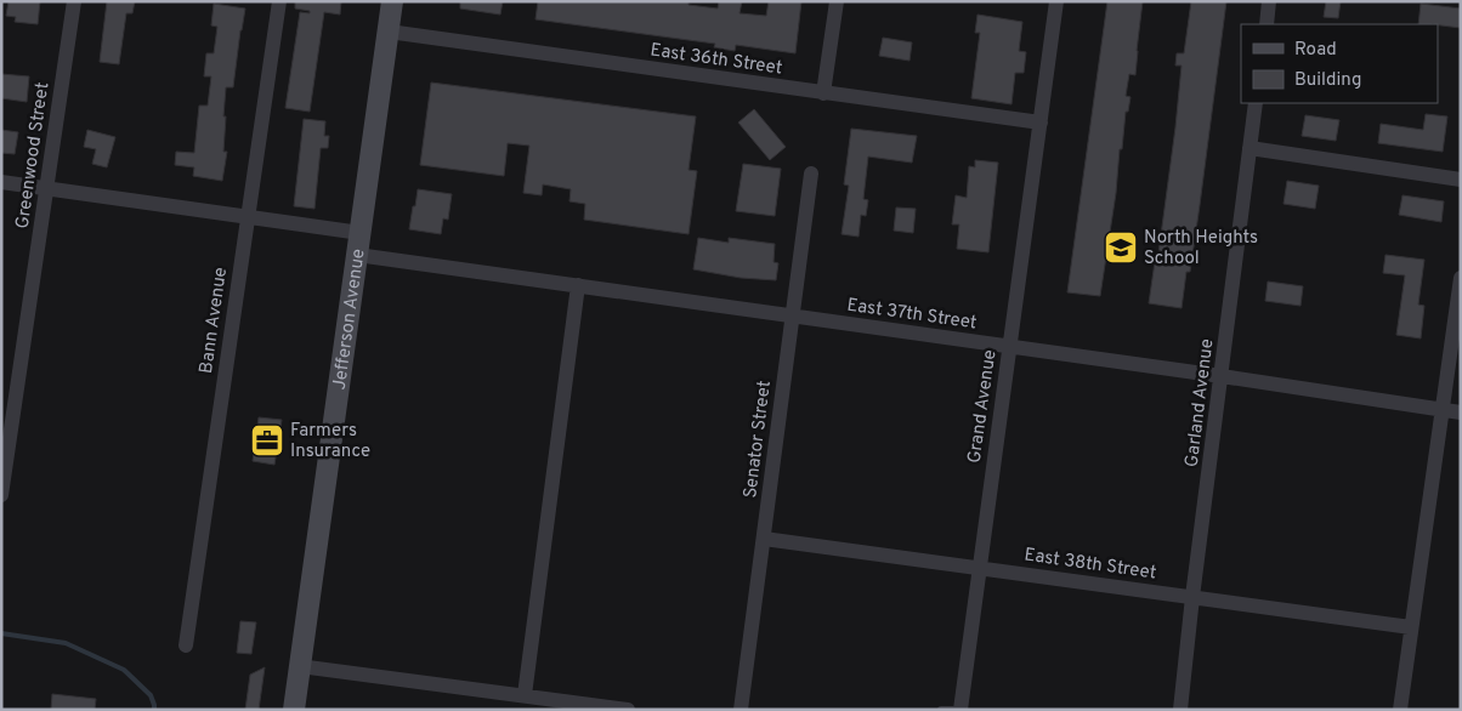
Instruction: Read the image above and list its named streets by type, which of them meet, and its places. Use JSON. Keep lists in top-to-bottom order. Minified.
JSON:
{"streets":{"main road":["Jefferson Avenue"],"street":["East 36th Street","Greenwood Street","East 37th Street","Bann Avenue","Garland Avenue","Grand Avenue","Senator Street","East 38th Street"]},"crossings":[["East 36th Street","Jefferson Avenue"],["East 36th Street","Grand Avenue"],["East 37th Street","Jefferson Avenue"],["East 37th Street","Garland Avenue"],["East 37th Street","Grand Avenue"],["East 37th Street","Senator Street"],["Garland Avenue","East 38th Street"],["Grand Avenue","East 38th Street"],["Senator Street","East 38th Street"]],"places":{"school or university":["North Heights School"],"office":["Farmers Insurance"]},"legend":["Road","Building"]}
